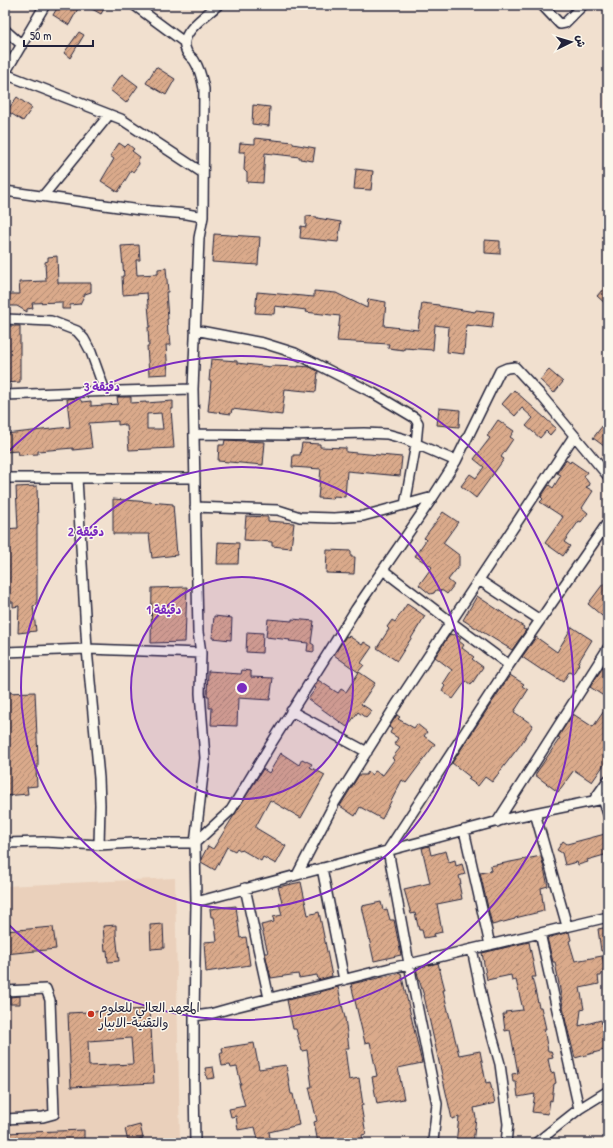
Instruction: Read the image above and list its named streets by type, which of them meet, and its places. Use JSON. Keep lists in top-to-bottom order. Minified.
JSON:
{"places":["المعهد العالي للعلوم والتقنية-الابيار"],"scale_bar":"50 m","north":"right","rings":["3 دقيقة","2 دقيقة","1 دقيقة"]}
